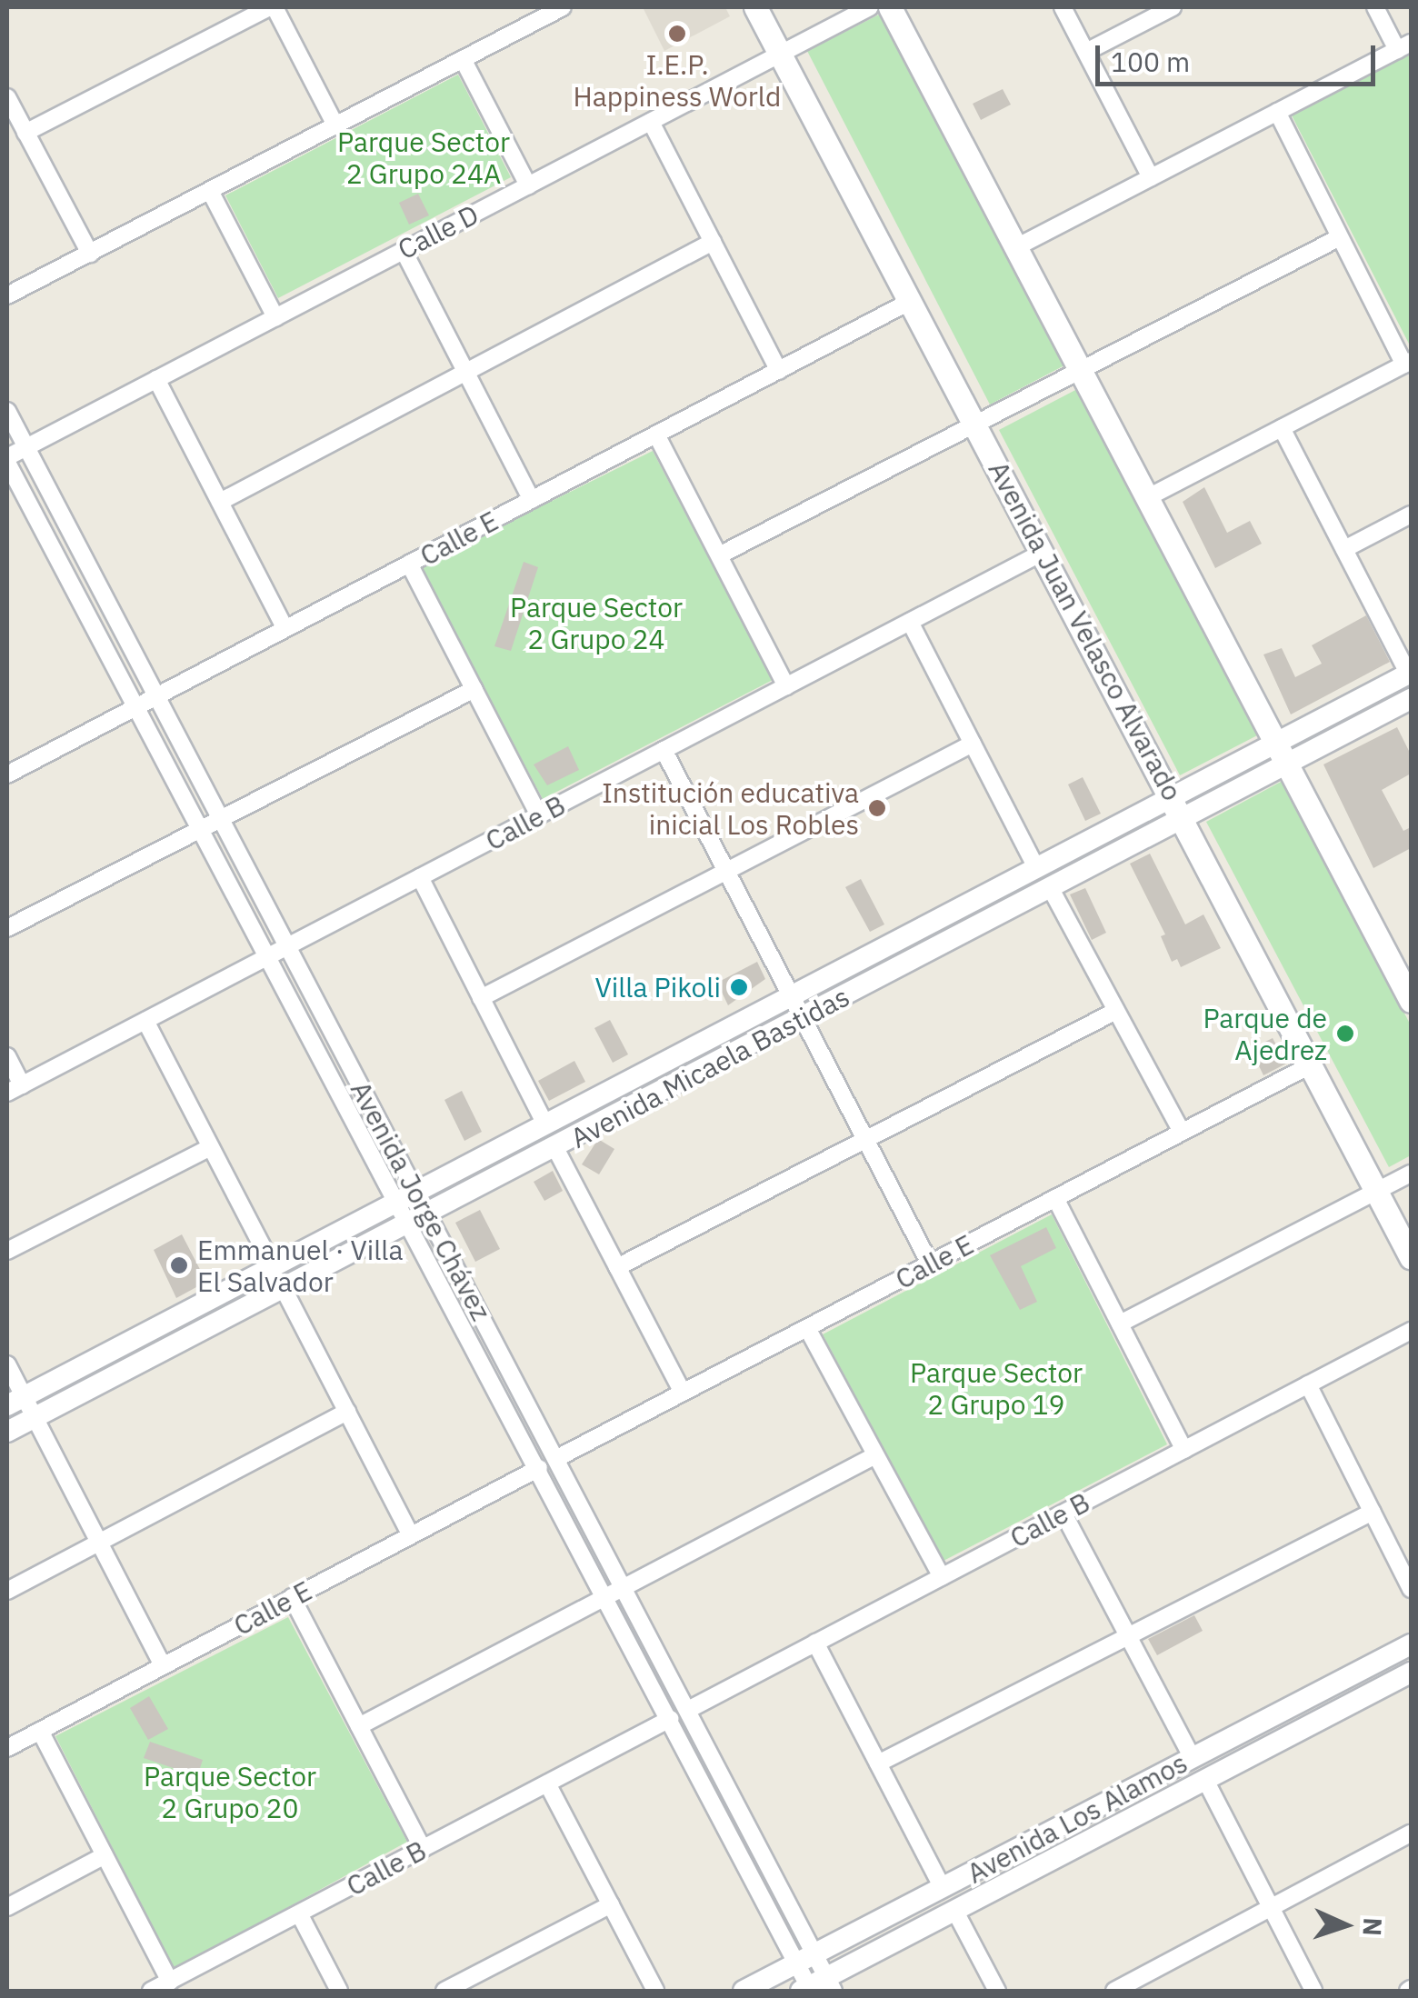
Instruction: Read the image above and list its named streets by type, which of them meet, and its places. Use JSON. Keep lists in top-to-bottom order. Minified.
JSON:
{"streets":{"main road":["Avenida Juan Velasco Alvarado"],"street":["Calle D","Calle E","Calle B","Avenida Micaela Bastidas","Avenida Jorge Chávez","Avenida Los Alamos"]},"crossings":[["Calle D","Avenida Juan Velasco Alvarado"],["Calle D","Avenida Jorge Chávez"],["Calle E","Avenida Juan Velasco Alvarado"],["Calle E","Avenida Jorge Chávez"],["Avenida Juan Velasco Alvarado","Calle B"],["Avenida Juan Velasco Alvarado","Avenida Micaela Bastidas"],["Calle B","Avenida Jorge Chávez"],["Avenida Micaela Bastidas","Avenida Jorge Chávez"],["Avenida Jorge Chávez","Avenida Los Alamos"]],"parks":["Parque Sector 2 Grupo 24A","Parque Sector 2 Grupo 24","Parque Sector 2 Grupo 19","Parque Sector 2 Grupo 20"],"places":["I.E.P. Happiness World","Institución educativa inicial Los Robles","Villa Pikoli","Parque de Ajedrez","Emmanuel · Villa El Salvador"],"scale_bar":"100 m","north":"right"}
